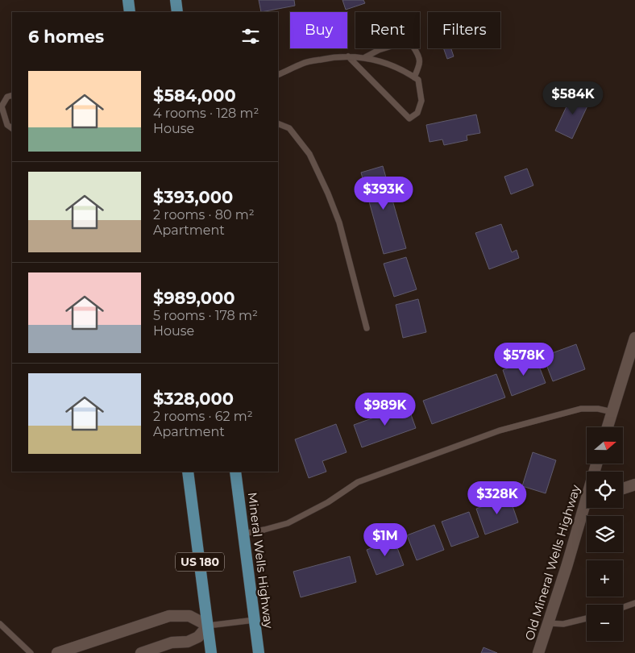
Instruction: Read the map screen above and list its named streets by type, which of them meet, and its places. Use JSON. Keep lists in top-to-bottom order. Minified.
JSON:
{"streets":{"main road":["Mineral Wells Highway","US 180"],"street":["Old Mineral Wells Highway"]},"north":"right","page":{"chip":["Buy","Rent","Filters"],"heading":"6 homes","list":[{"name":"$584,000","note":"4 rooms · 128 m² · House"},{"name":"$393,000","note":"2 rooms · 80 m² · Apartment"},{"name":"$989,000","note":"5 rooms · 178 m² · House"},{"name":"$328,000","note":"2 rooms · 62 m² · Apartment"}],"price":["$584K","$393K","$578K","$989K","$328K","$1M"],"map_buttons":["+","−"]}}
